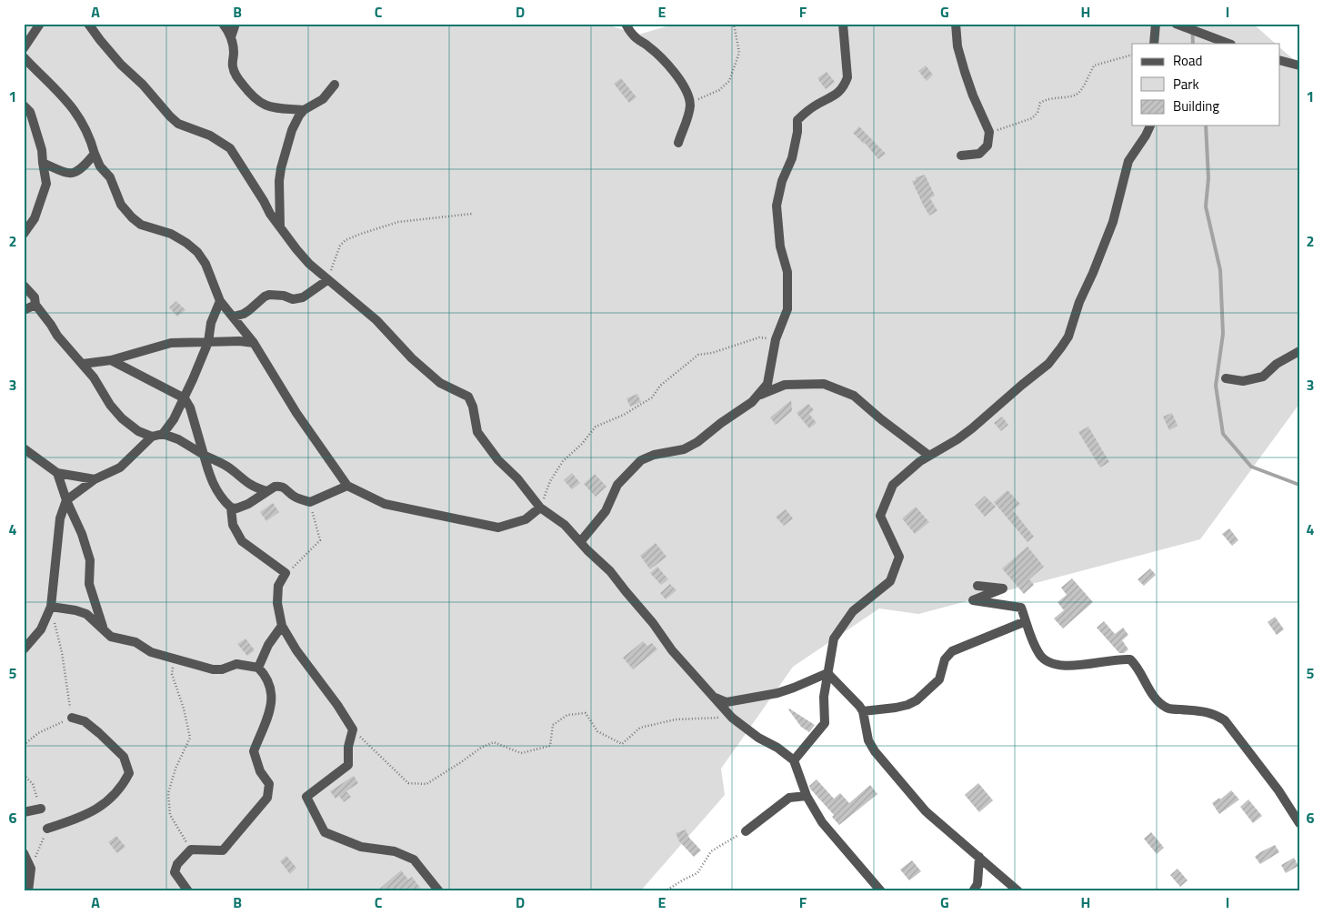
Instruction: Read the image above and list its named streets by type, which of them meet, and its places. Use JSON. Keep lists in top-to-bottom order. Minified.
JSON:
{"legend":["Road","Park","Building"],"grid":{"columns":["A","B","C","D","E","F","G","H","I"],"rows":["1","2","3","4","5","6"]}}
